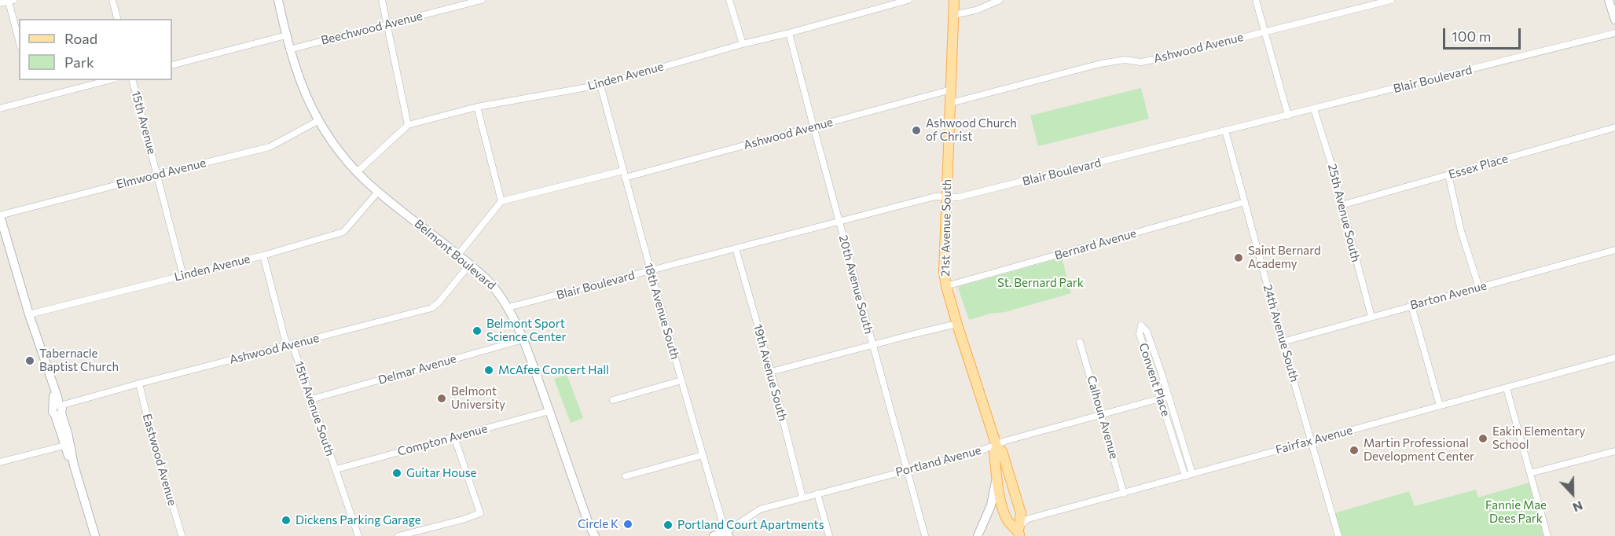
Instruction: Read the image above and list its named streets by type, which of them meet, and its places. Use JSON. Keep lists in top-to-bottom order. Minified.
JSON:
{"streets":{"main road":["21st Avenue South"],"street":["Beechwood Avenue","Ashwood Avenue","Linden Avenue","Blair Boulevard","15th Avenue","Essex Place","Elmwood Avenue","25th Avenue South","Bernard Avenue","Belmont Boulevard","20th Avenue South","Barton Avenue","18th Avenue South","24th Avenue South","Delmar Avenue","19th Avenue South","Convent Place","15th Avenue South","Calhoun Avenue","Compton Avenue","Fairfax Avenue","Eastwood Avenue","Portland Avenue"]},"crossings":[["Beechwood Avenue","Belmont Boulevard"],["Ashwood Avenue","21st Avenue South"],["Ashwood Avenue","Belmont Boulevard"],["Ashwood Avenue","20th Avenue South"],["Ashwood Avenue","18th Avenue South"],["Ashwood Avenue","15th Avenue South"],["Ashwood Avenue","Eastwood Avenue"],["Linden Avenue","15th Avenue"],["Linden Avenue","Belmont Boulevard"],["Linden Avenue","20th Avenue South"],["Linden Avenue","18th Avenue South"],["Linden Avenue","15th Avenue South"],["Blair Boulevard","25th Avenue South"],["Blair Boulevard","21st Avenue South"],["Blair Boulevard","Belmont Boulevard"],["Blair Boulevard","20th Avenue South"],["Blair Boulevard","18th Avenue South"],["Blair Boulevard","24th Avenue South"],["Blair Boulevard","19th Avenue South"],["15th Avenue","Elmwood Avenue"],["Essex Place","25th Avenue South"],["Elmwood Avenue","Belmont Boulevard"],["25th Avenue South","Barton Avenue"],["21st Avenue South","Bernard Avenue"],["21st Avenue South","Fairfax Avenue"],["21st Avenue South","Portland Avenue"],["Bernard Avenue","24th Avenue South"],["Belmont Boulevard","Delmar Avenue"],["Belmont Boulevard","Compton Avenue"],["20th Avenue South","Portland Avenue"],["Barton Avenue","24th Avenue South"],["18th Avenue South","Portland Avenue"],["24th Avenue South","Fairfax Avenue"],["Delmar Avenue","15th Avenue South"],["19th Avenue South","Portland Avenue"],["Convent Place","Fairfax Avenue"],["Convent Place","Portland Avenue"],["15th Avenue South","Compton Avenue"],["Calhoun Avenue","Fairfax Avenue"],["Calhoun Avenue","Portland Avenue"]],"parks":["St. Bernard Park","Fannie Mae Dees Park"],"places":["Ashwood Church of Christ","Saint Bernard Academy","Belmont Sport Science Center","Tabernacle Baptist Church","McAfee Concert Hall","Belmont University","Eakin Elementary School","Martin Professional Development Center","Guitar House","Dickens Parking Garage","Circle K","Portland Court Apartments"],"legend":["Road","Park"],"scale_bar":"100 m","north":"bottom"}
